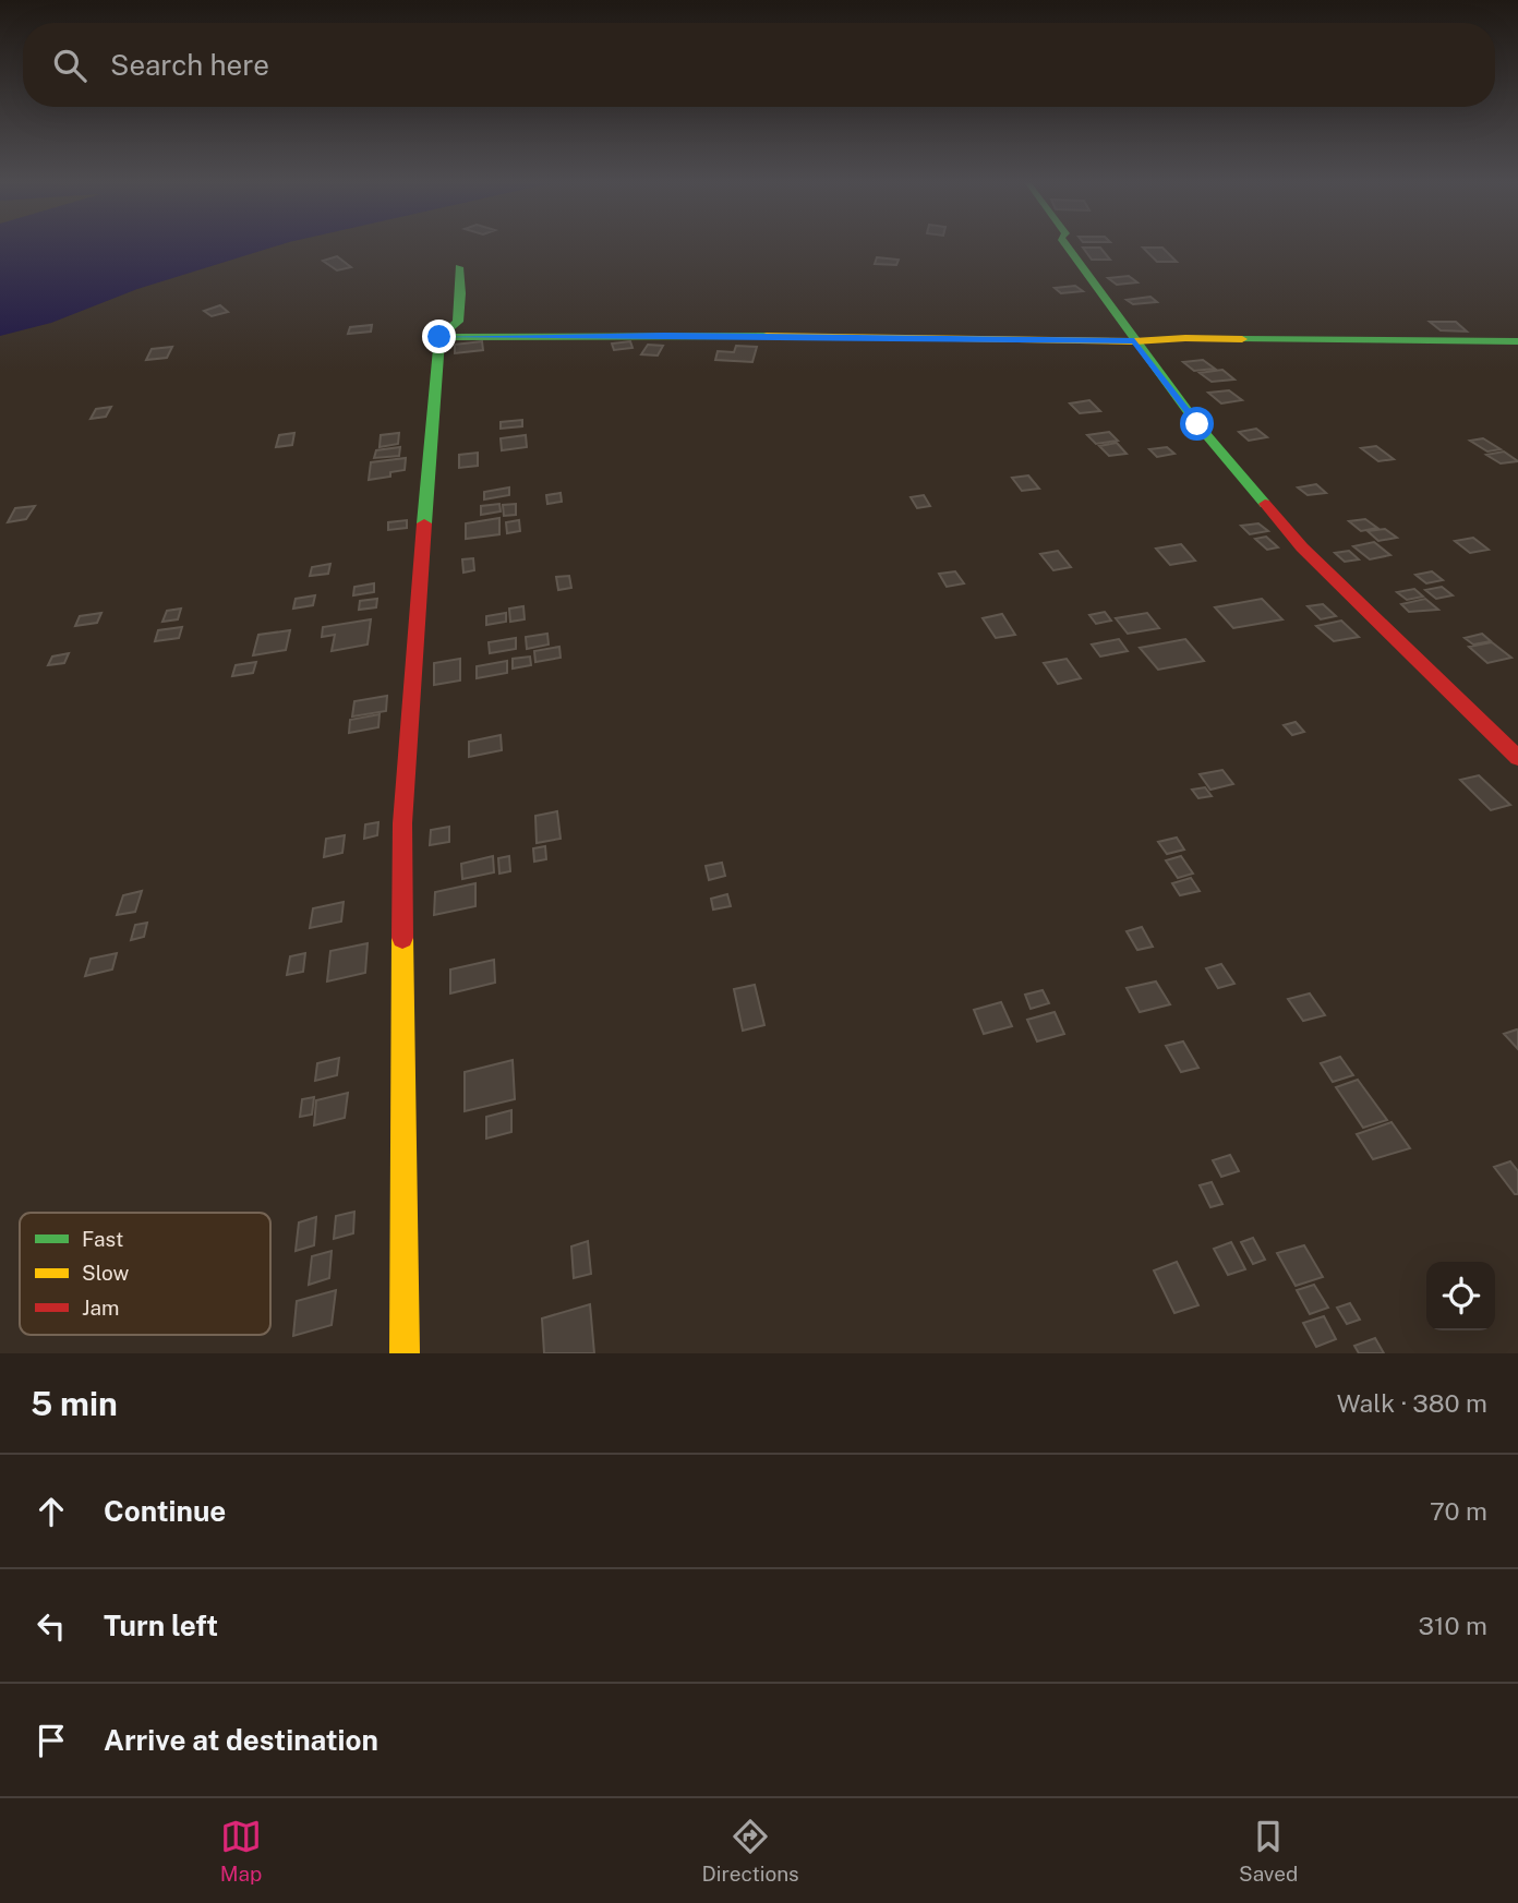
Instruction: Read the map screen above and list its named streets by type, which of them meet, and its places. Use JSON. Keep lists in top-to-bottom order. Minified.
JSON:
{"legend":["Fast","Slow","Jam"],"page":{"search":"Search here","heading":["5 min","Walk · 380 m"],"list":[["Continue","70 m"],["Turn left","310 m"],"Arrive at destination"],"nav":["Map","Directions","Saved"]}}
